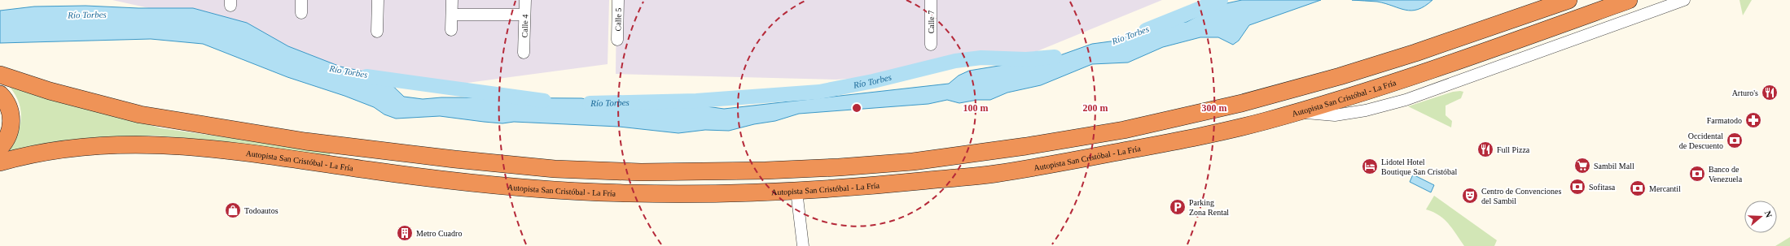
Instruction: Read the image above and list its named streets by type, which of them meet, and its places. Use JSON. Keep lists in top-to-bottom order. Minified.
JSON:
{"streets":{"highway":["Autopista San Cristóbal - La Fría"],"street":["Calle 5","Calle 7","Calle 4"]},"water":["Río Torbes"],"places":{"restaurant":["Arturo's","Full Pizza"],"pharmacy":["Farmatodo"],"bank":["Occidental de Descuento","Banco de Venezuela","Sofitasa","Mercantil"],"supermarket":["Sambil Mall"],"hotel":["Lidotel Hotel Boutique San Cristóbal"],"theatre":["Centro de Convenciones del Sambil"],"parking":["Parking Zona Rental"],"shop":["Todoautos"],"building":["Metro Cuadro"]},"north":"right","rings":["100 m","200 m","300 m"]}
